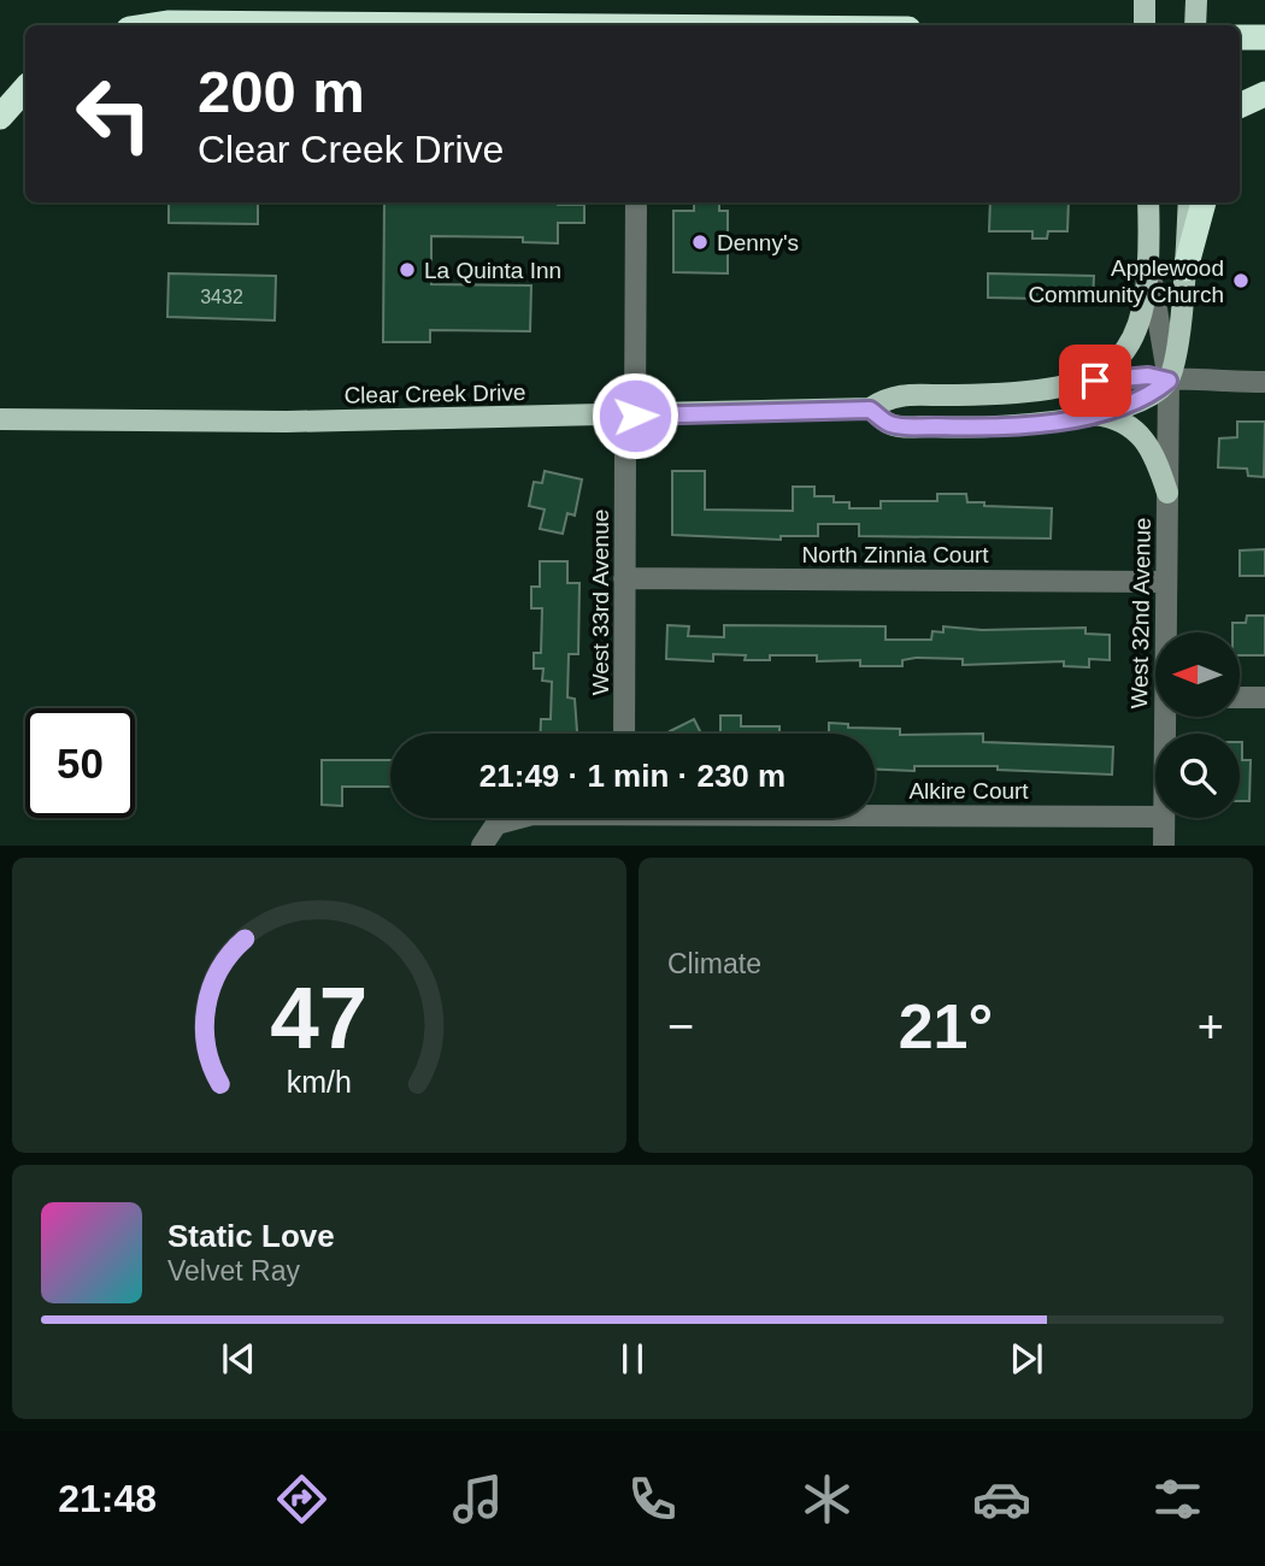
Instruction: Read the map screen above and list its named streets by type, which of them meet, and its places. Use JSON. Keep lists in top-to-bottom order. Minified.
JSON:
{"streets":{"main road":["Clear Creek Drive","West 32nd Avenue"],"street":["North Zinnia Court","West 33rd Avenue","Alkire Court"]},"crossings":[["Clear Creek Drive","West 32nd Avenue"],["North Zinnia Court","West 33rd Avenue"],["North Zinnia Court","West 32nd Avenue"]],"places":["Denny's","La Quinta Inn","Applewood Community Church"],"house_numbers":["3432"],"north":"left","page":{"turn":["200 m","Clear Creek Drive"],"limit":"50","trip":"21:49 · 1 min · 230 m","tile":"Climate","heat":["−","21°","+"],"song":["Static Love","Velvet Ray"],"tabs":"21:48","gauge":["47","km/h"]}}
